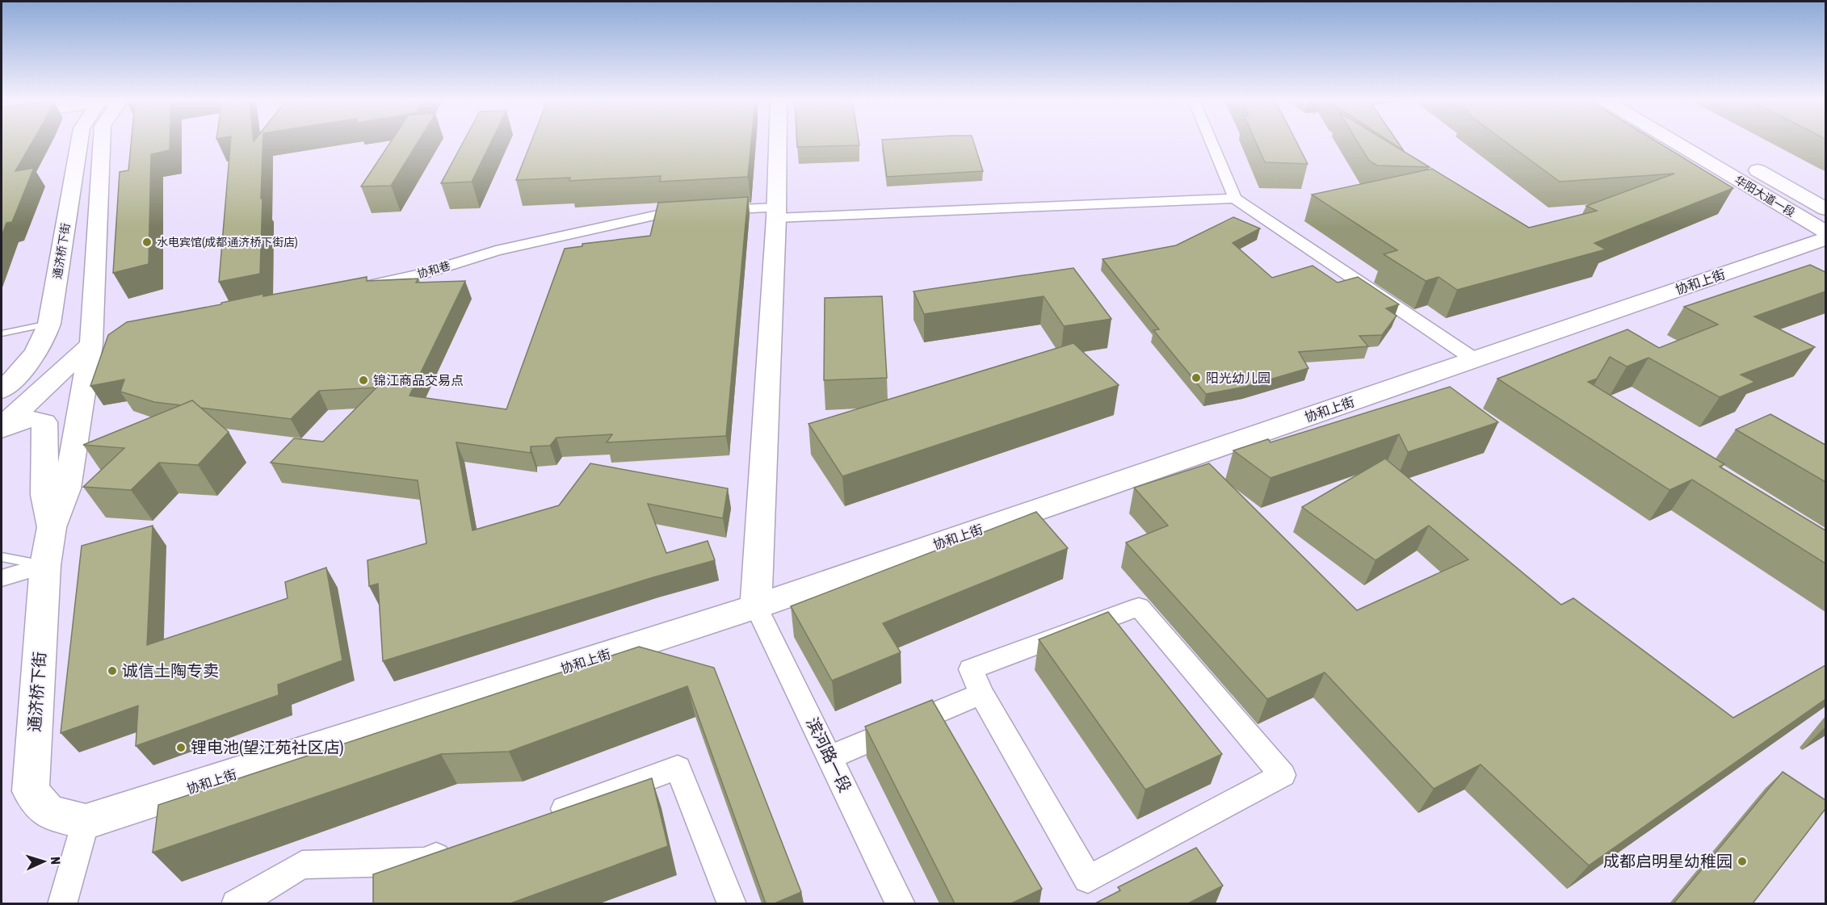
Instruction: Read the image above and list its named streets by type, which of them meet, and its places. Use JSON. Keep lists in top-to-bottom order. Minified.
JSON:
{"streets":{"street":["华阳大道一段","通济桥下街","协和巷","协和上街","滨河路一段"]},"crossings":[["通济桥下街","协和上街"],["协和上街","滨河路一段"]],"places":["水电宾馆(成都通济桥下街店)","阳光幼儿园","锦江商品交易点","诚信土陶专卖","锂电池(望江苑社区店)","成都启明星幼稚园"],"north":"right"}
